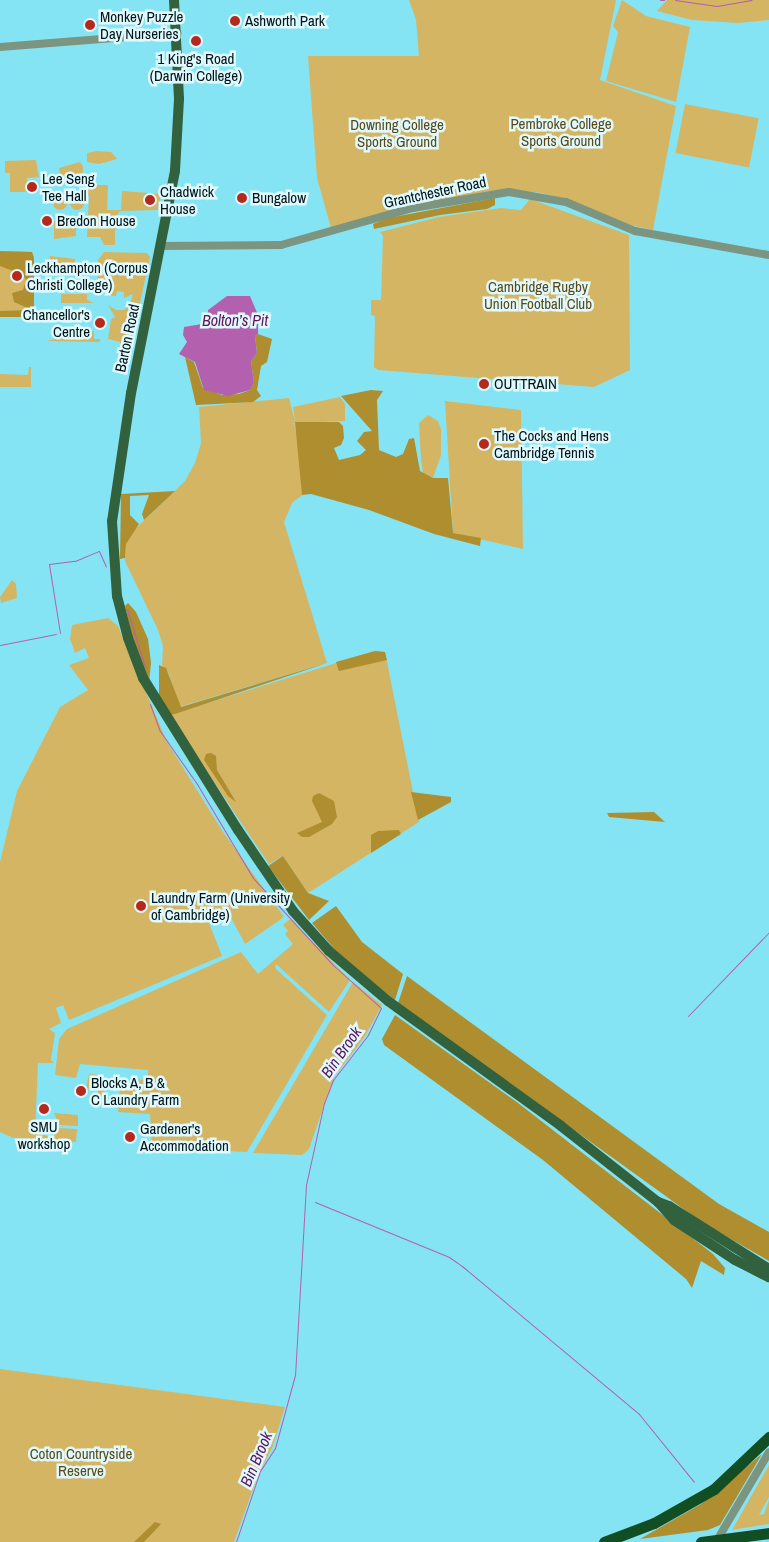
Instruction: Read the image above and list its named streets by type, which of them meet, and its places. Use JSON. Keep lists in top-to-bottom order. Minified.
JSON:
{"streets":{"main road":["Barton Road"],"street":["Grantchester Road"]},"crossings":[["Grantchester Road","Barton Road"]],"water":["Bolton’s Pit","Bin Brook"],"parks":["Pembroke College Sports Ground","Downing College Sports Ground","Cambridge Rugby Union Football Club","Coton Countryside Reserve"],"places":["Ashworth Park","Monkey Puzzle Day Nurseries","1 King's Road (Darwin College)","Lee Seng Tee Hall","Bungalow","Chadwick House","Bredon House","Leckhampton (Corpus Christi College)","Chancellor's Centre","OUTTRAIN","The Cocks and Hens Cambridge Tennis","Laundry Farm (University of Cambridge)","Blocks A, B & C Laundry Farm","SMU workshop","Gardener's Accommodation"]}
